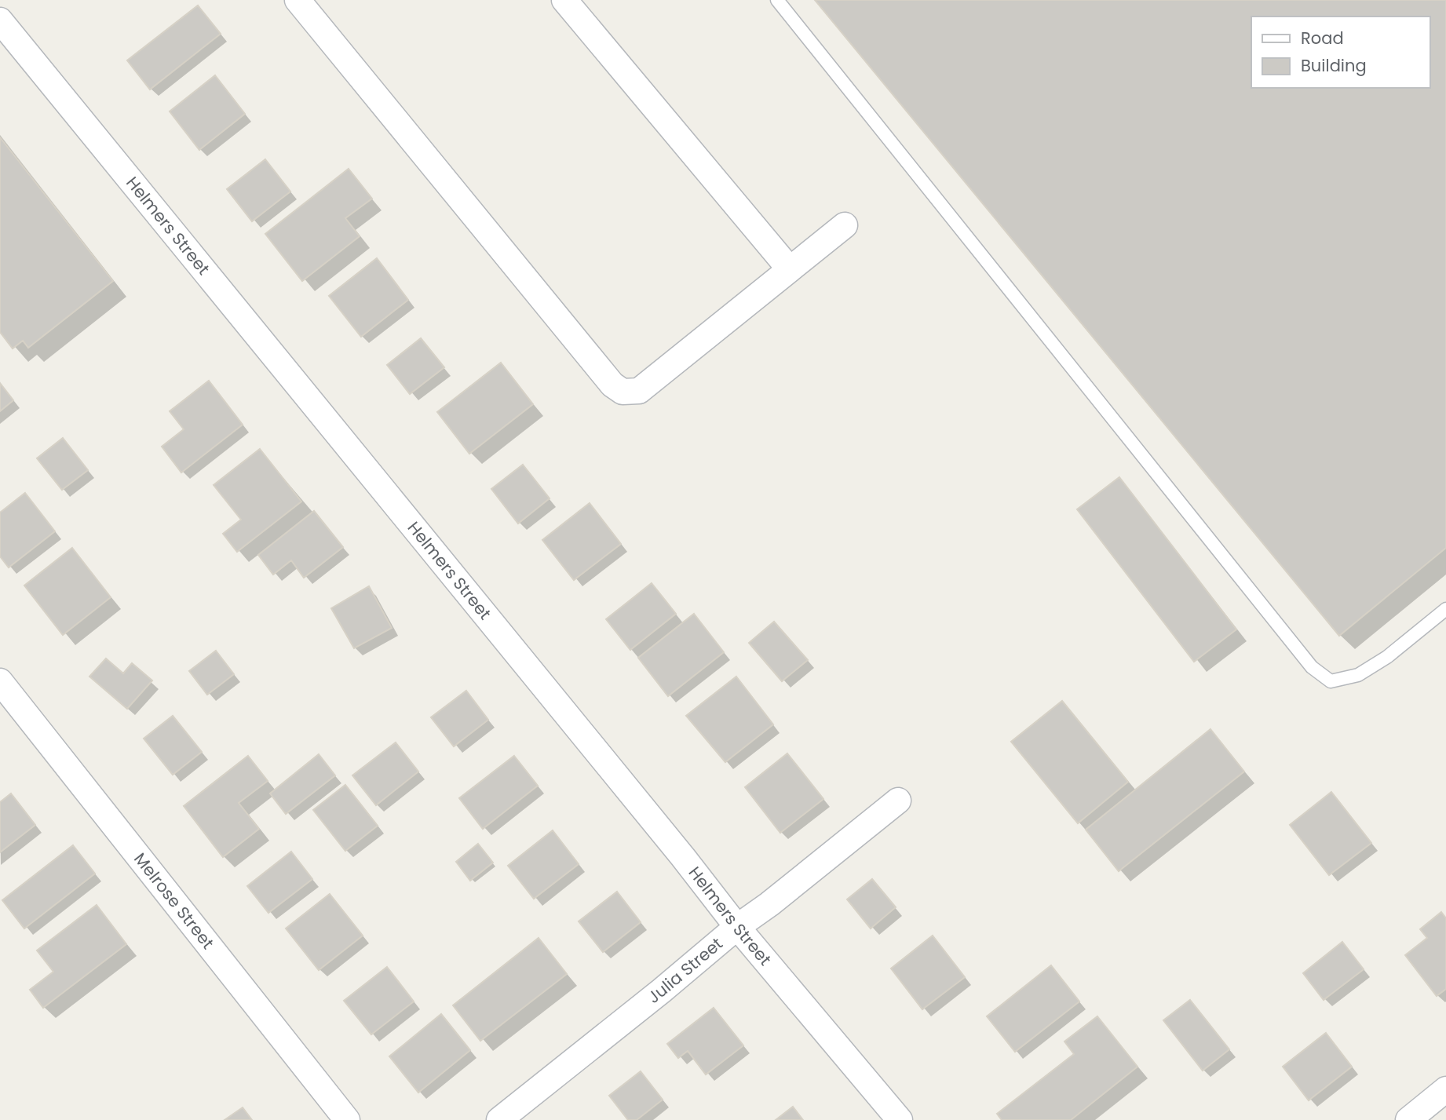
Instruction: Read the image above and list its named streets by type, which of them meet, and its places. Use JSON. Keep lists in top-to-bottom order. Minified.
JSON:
{"streets":{"street":["Helmers Street","Melrose Street","Julia Street"]},"crossings":[["Helmers Street","Julia Street"]],"legend":["Road","Building"]}
